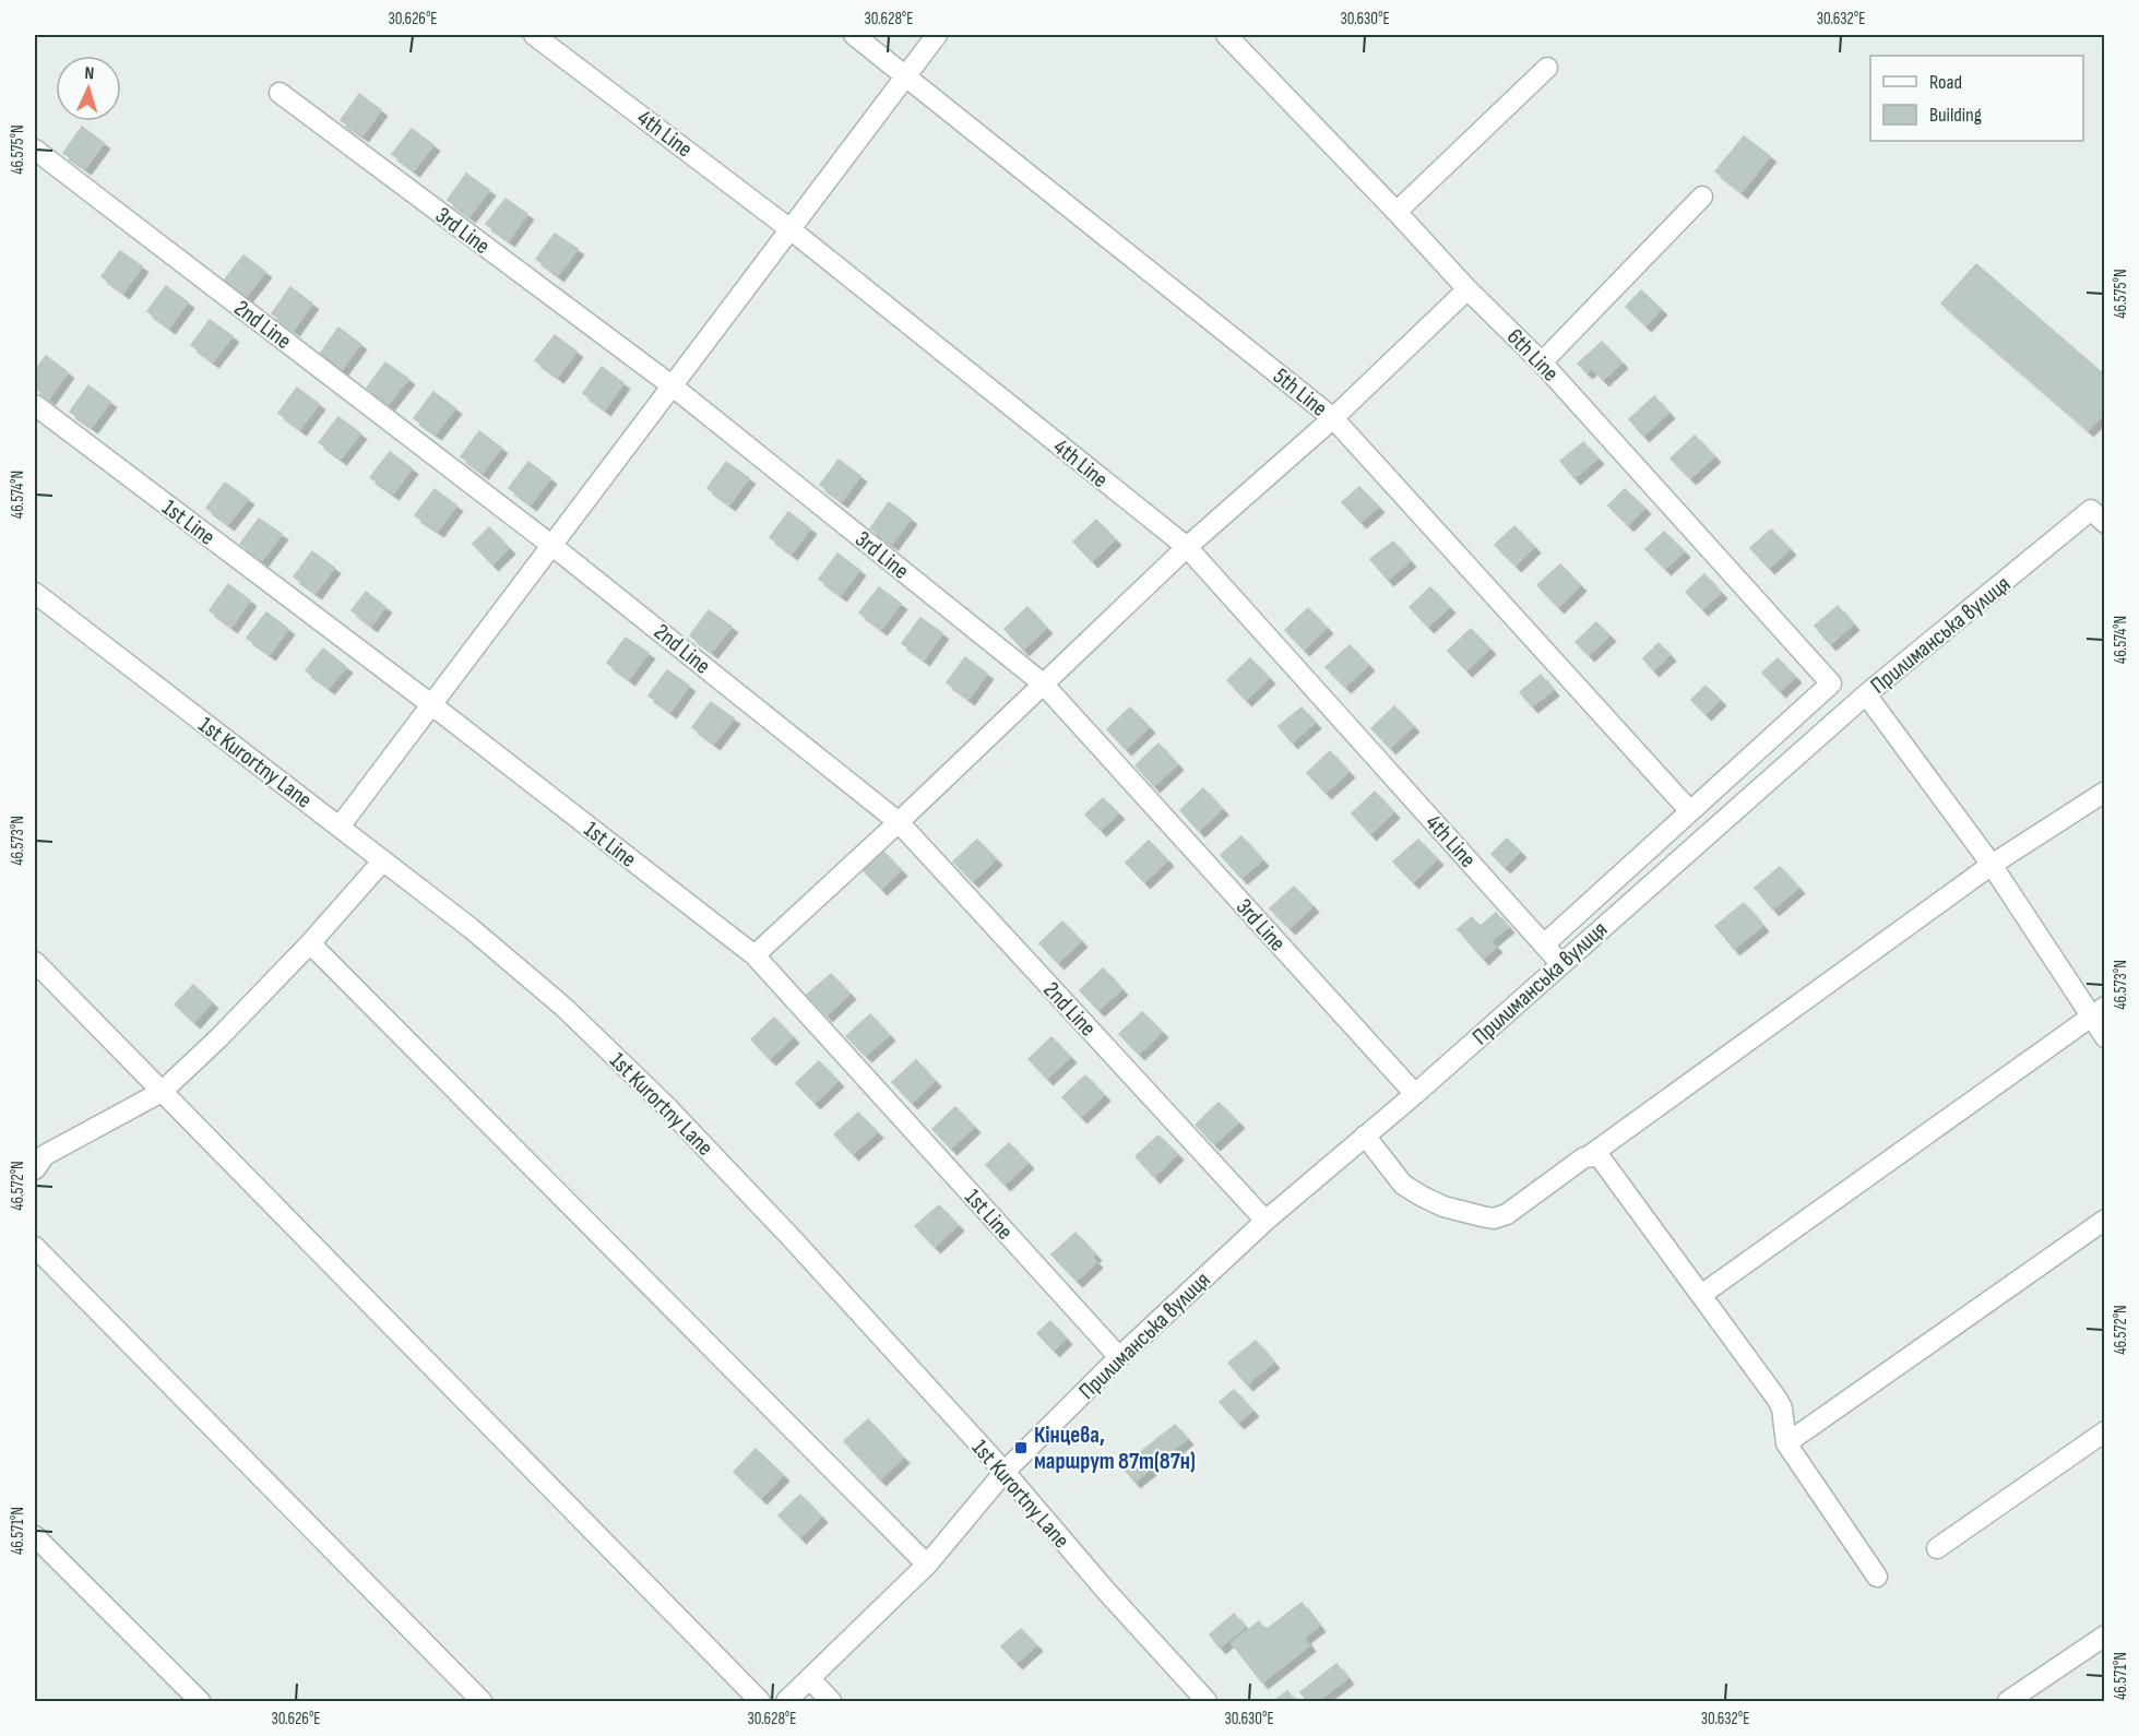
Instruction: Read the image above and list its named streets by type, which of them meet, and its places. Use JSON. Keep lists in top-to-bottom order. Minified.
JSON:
{"streets":{"street":["4th Line","3rd Line","2nd Line","6th Line","5th Line","1st Line","Прилиманська вулиця","1st Kurortny Lane"]},"crossings":[["4th Line","Прилиманська вулиця"],["3rd Line","Прилиманська вулиця"],["2nd Line","Прилиманська вулиця"],["6th Line","5th Line"],["1st Line","Прилиманська вулиця"],["Прилиманська вулиця","1st Kurortny Lane"]],"places":{"transit":["Кінцева, маршрут 87т(87н)"]},"legend":["Road","Building"],"north":"top","coordinates":["30.626°E","30.628°E","30.630°E","30.632°E","46.575°N","46.574°N","46.573°N","46.572°N","46.571°N"]}
